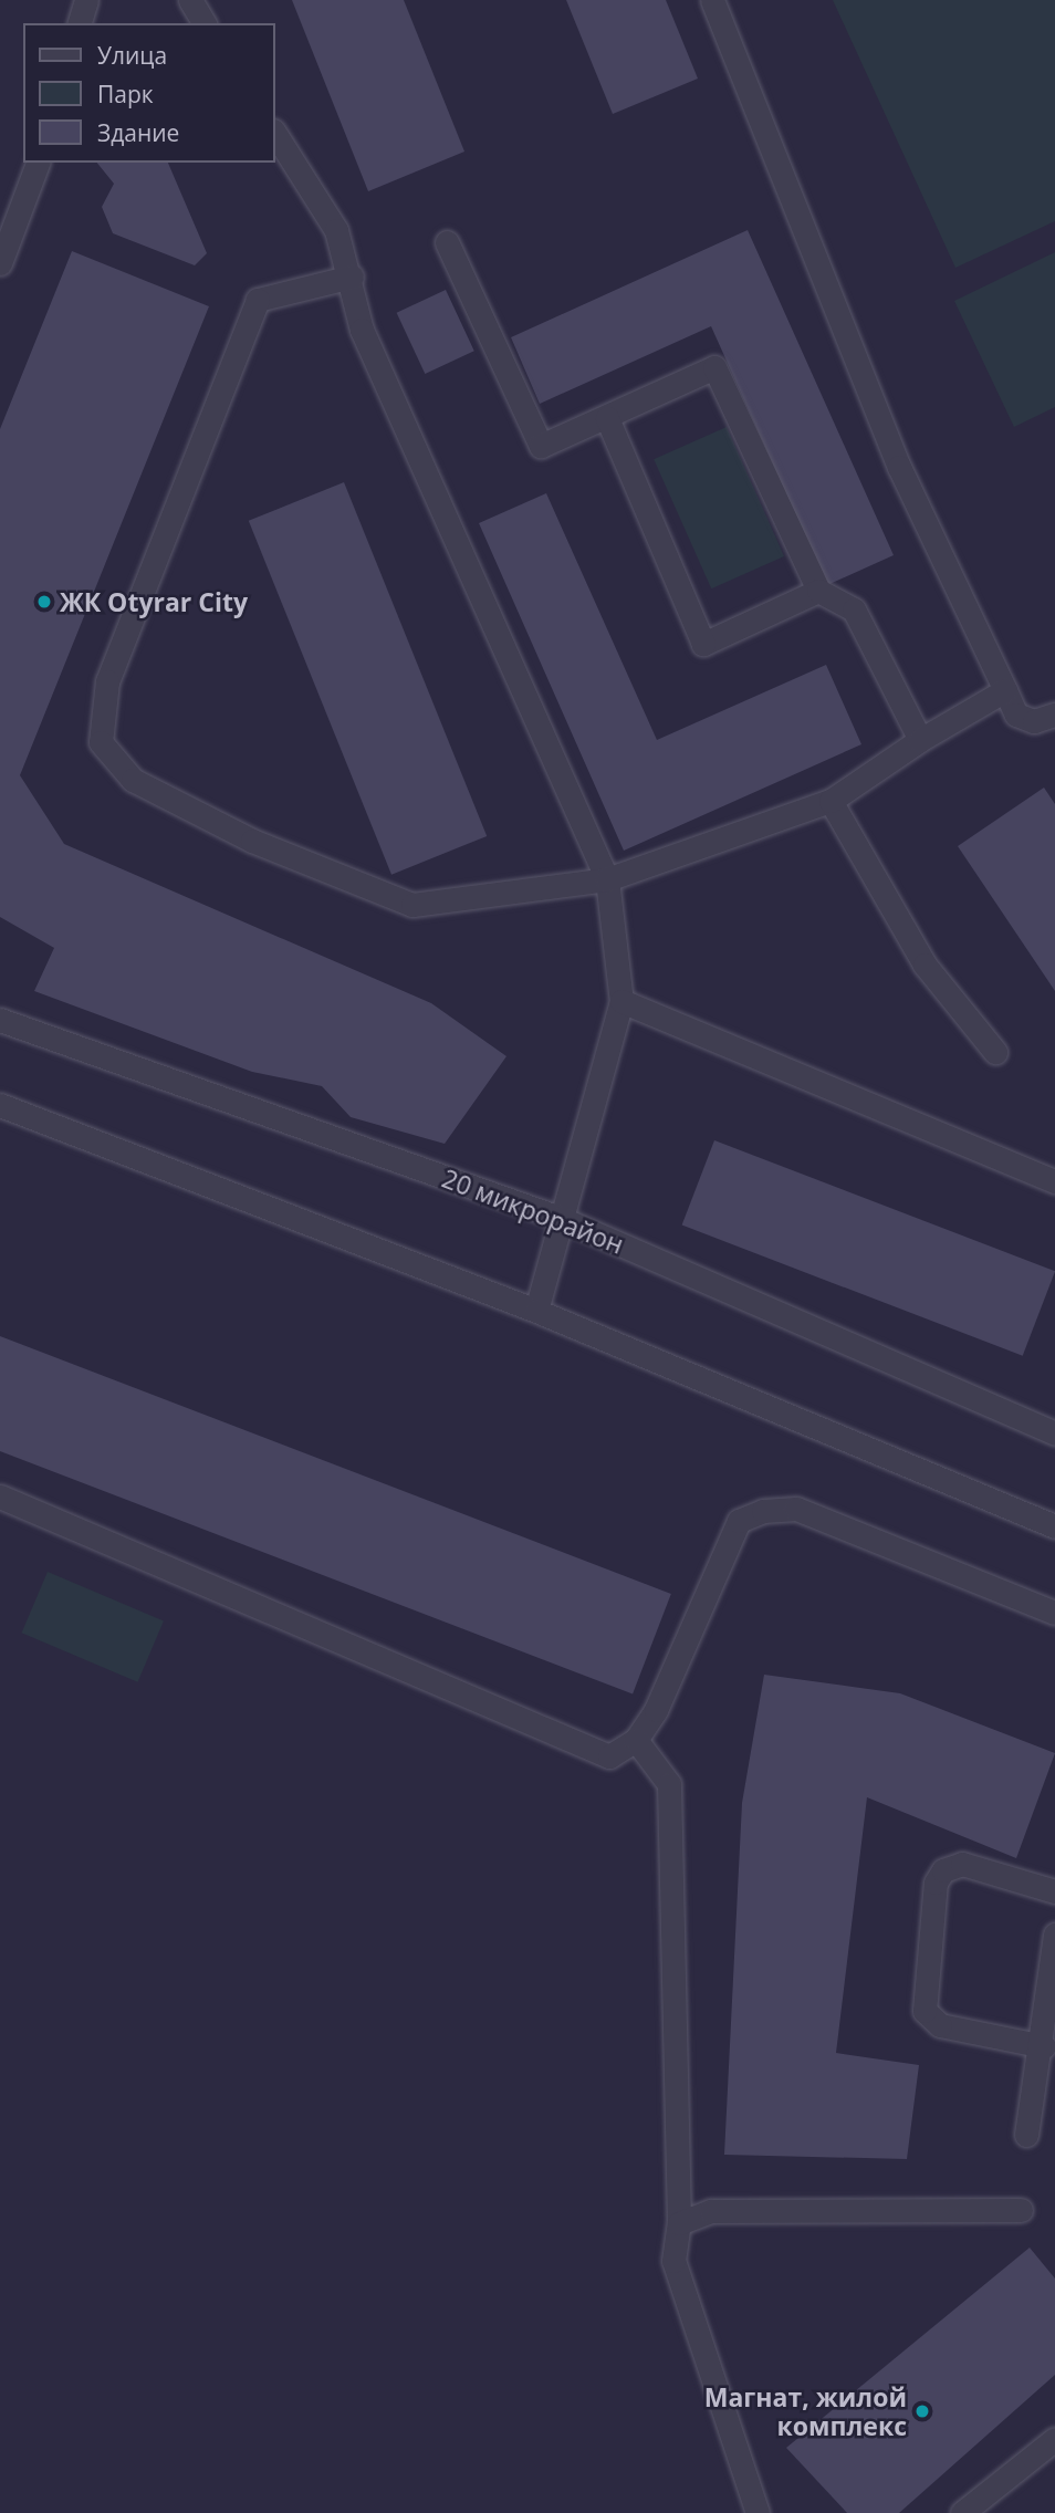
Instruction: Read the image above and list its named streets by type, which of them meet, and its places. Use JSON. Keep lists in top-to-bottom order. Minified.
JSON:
{"streets":{"street":["20 микрорайон"]},"places":["ЖК Otyrar City","Магнат, жилой комплекс"],"legend":["Улица","Парк","Здание"]}
